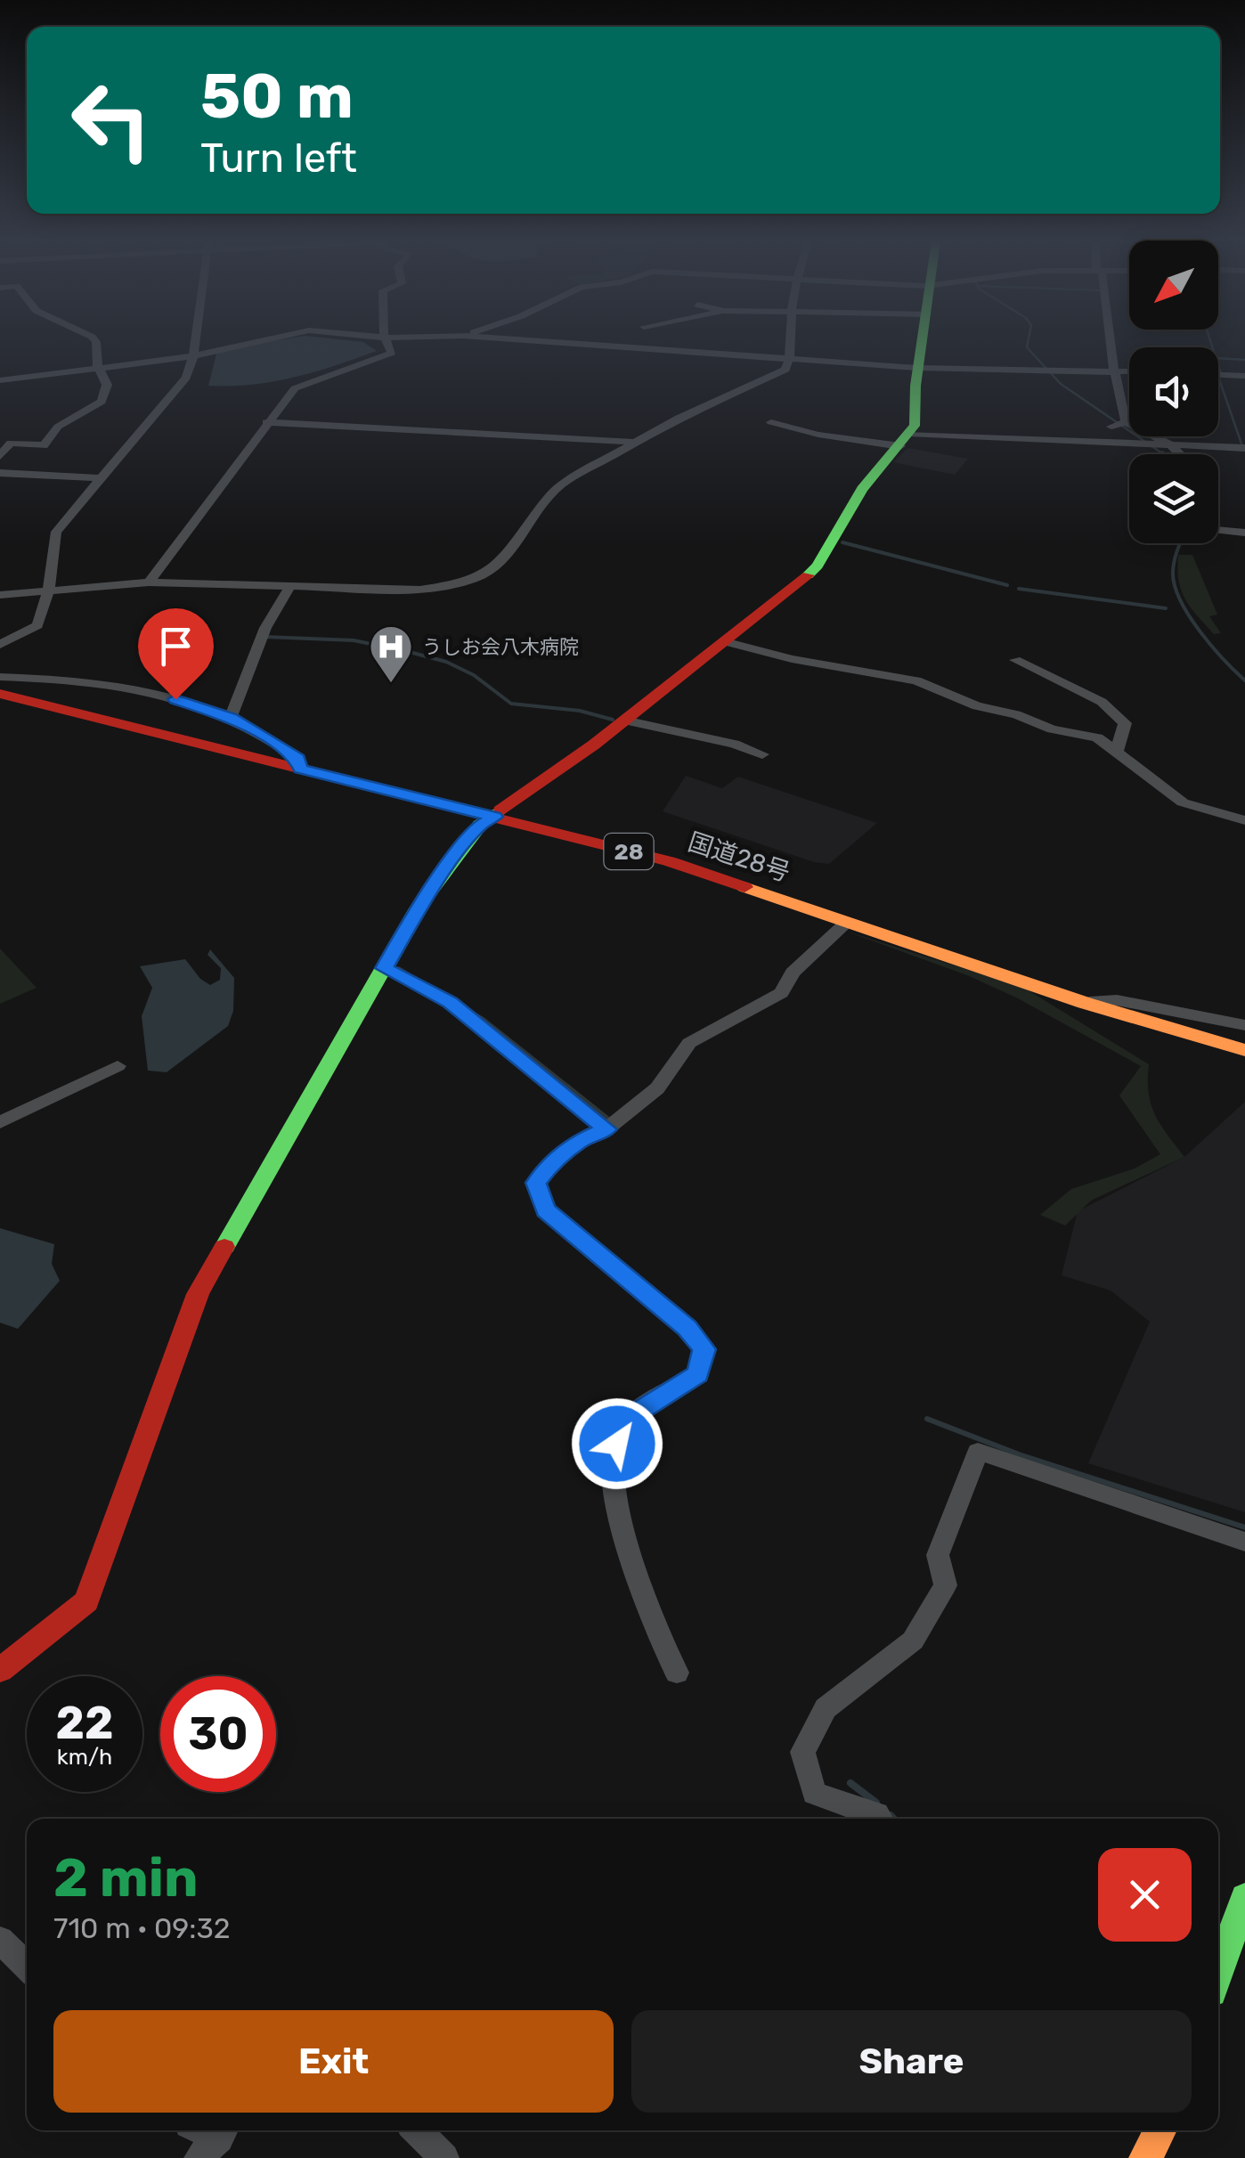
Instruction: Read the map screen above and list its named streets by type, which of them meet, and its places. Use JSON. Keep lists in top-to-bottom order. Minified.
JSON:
{"streets":{"main road":["28","国道28号"]},"places":{"hospital":["うしお会八木病院"]},"north":"bottom left","page":{"turn":["50 m","Turn left"],"speed":"22 km/h","limit":"30","heading":["2 min","710 m · 09:32"],"buttons":["Exit","Share"]}}
